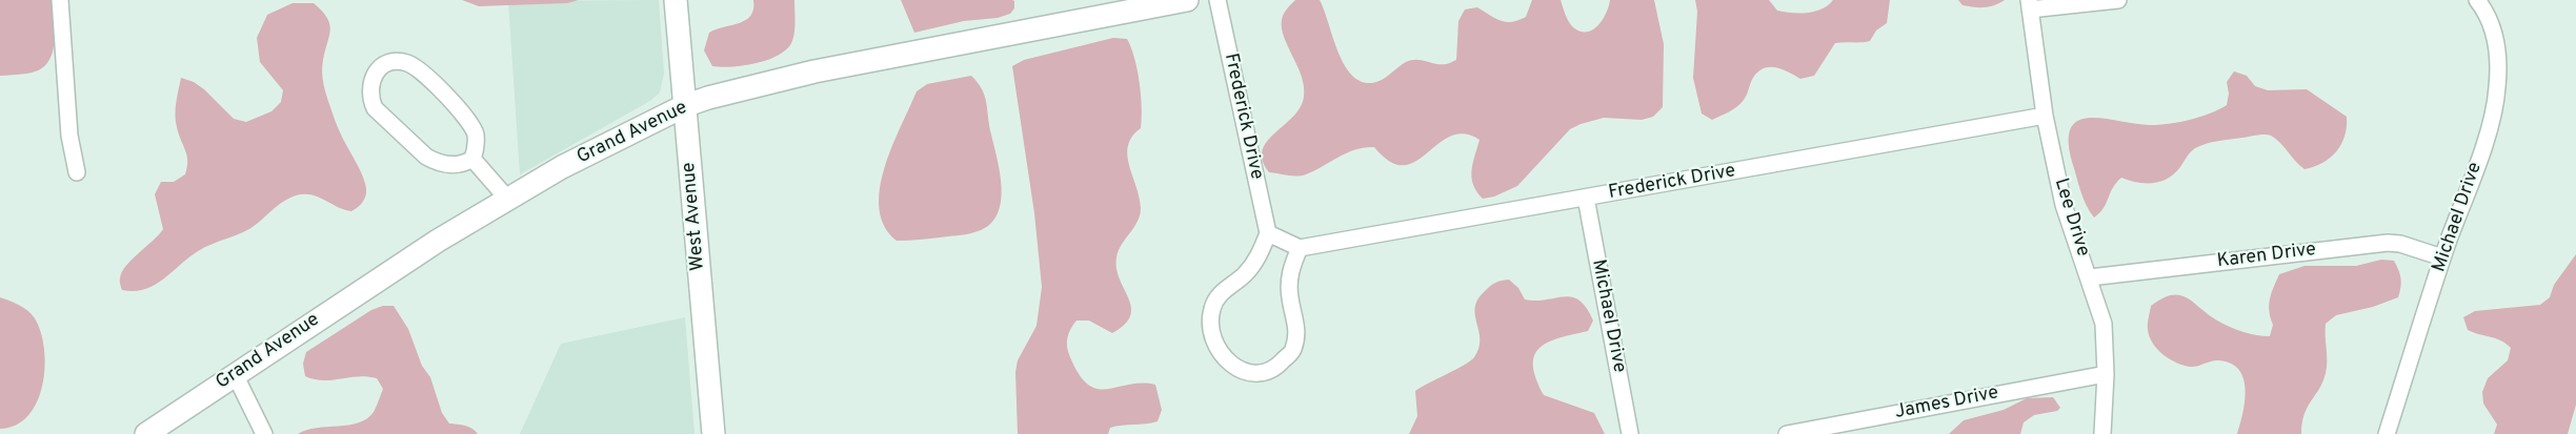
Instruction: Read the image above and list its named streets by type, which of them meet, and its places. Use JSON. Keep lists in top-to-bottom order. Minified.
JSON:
{"streets":{"street":["Frederick Drive","Grand Avenue","West Avenue","Lee Drive","Michael Drive","Karen Drive","James Drive"]},"crossings":[["Frederick Drive","Lee Drive"],["Frederick Drive","Michael Drive"],["Grand Avenue","West Avenue"],["Lee Drive","Karen Drive"],["Lee Drive","James Drive"],["Michael Drive","Karen Drive"]]}
